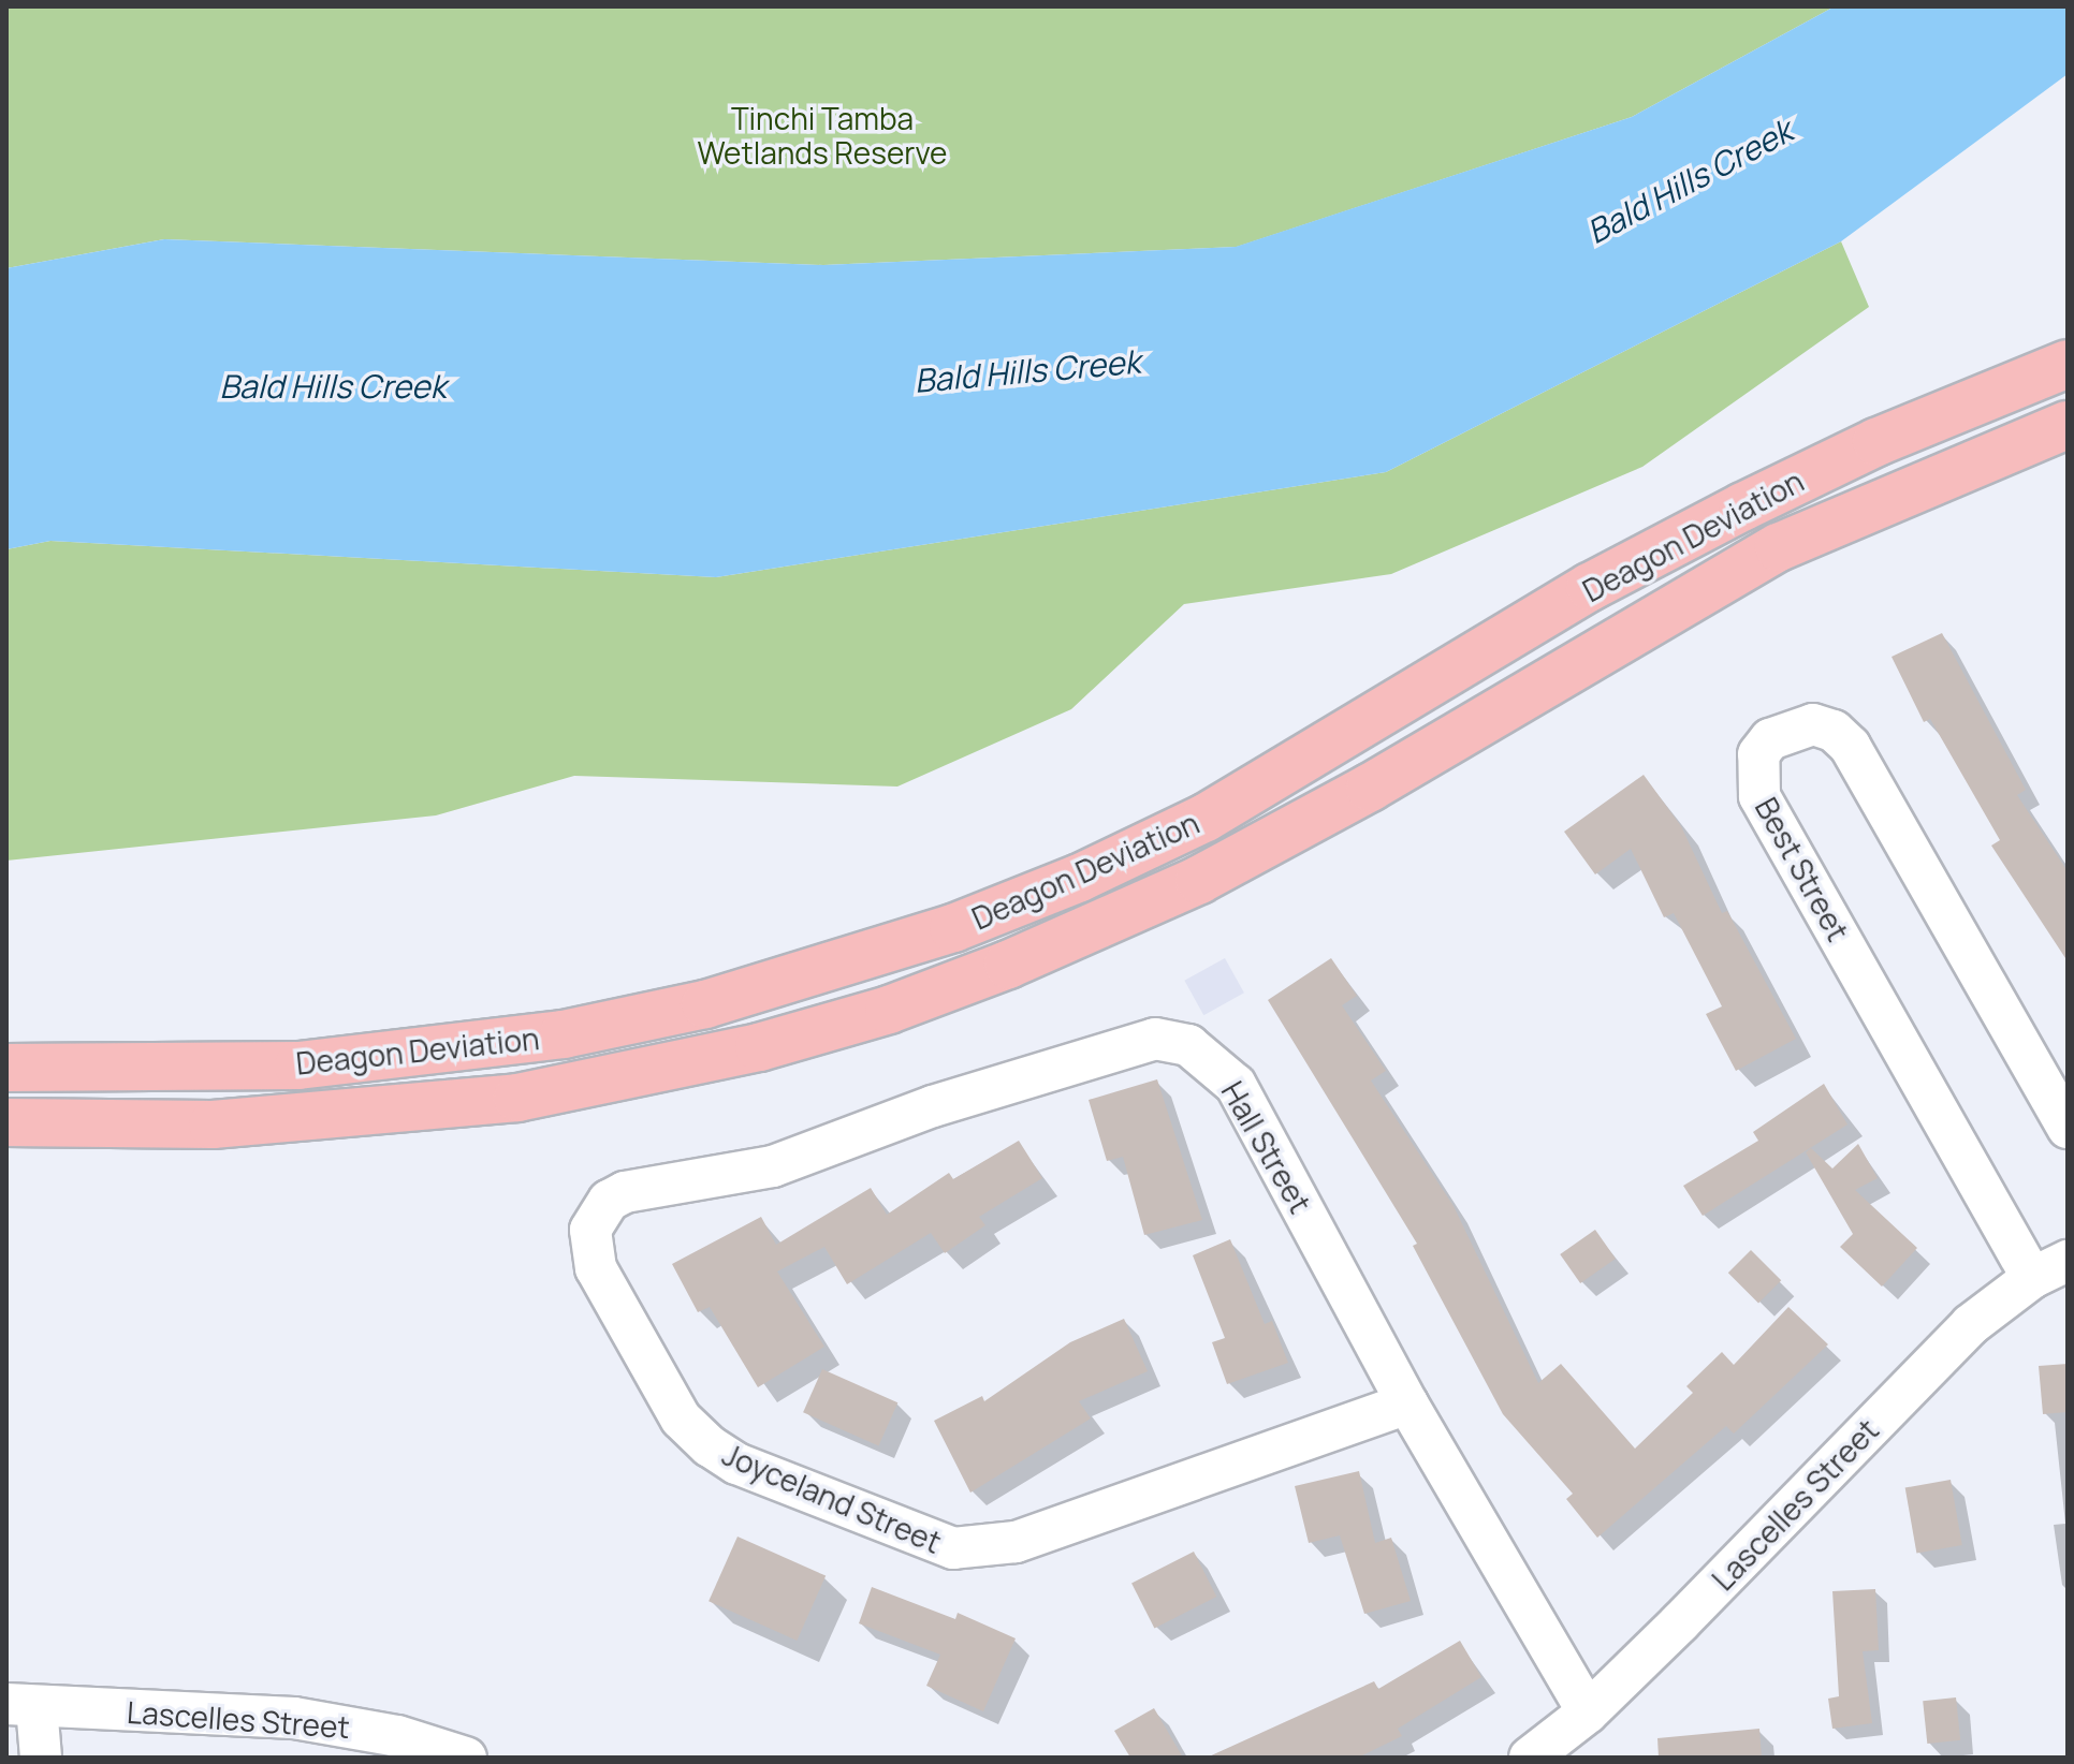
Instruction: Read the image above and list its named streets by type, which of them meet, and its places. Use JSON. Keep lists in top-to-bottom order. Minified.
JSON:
{"streets":{"highway":["Deagon Deviation"],"street":["Best Street","Hall Street","Joyceland Street","Lascelles Street"]},"crossings":[["Best Street","Lascelles Street"],["Hall Street","Joyceland Street"],["Hall Street","Lascelles Street"]],"water":["Bald Hills Creek"],"parks":["Tinchi Tamba Wetlands Reserve"]}
